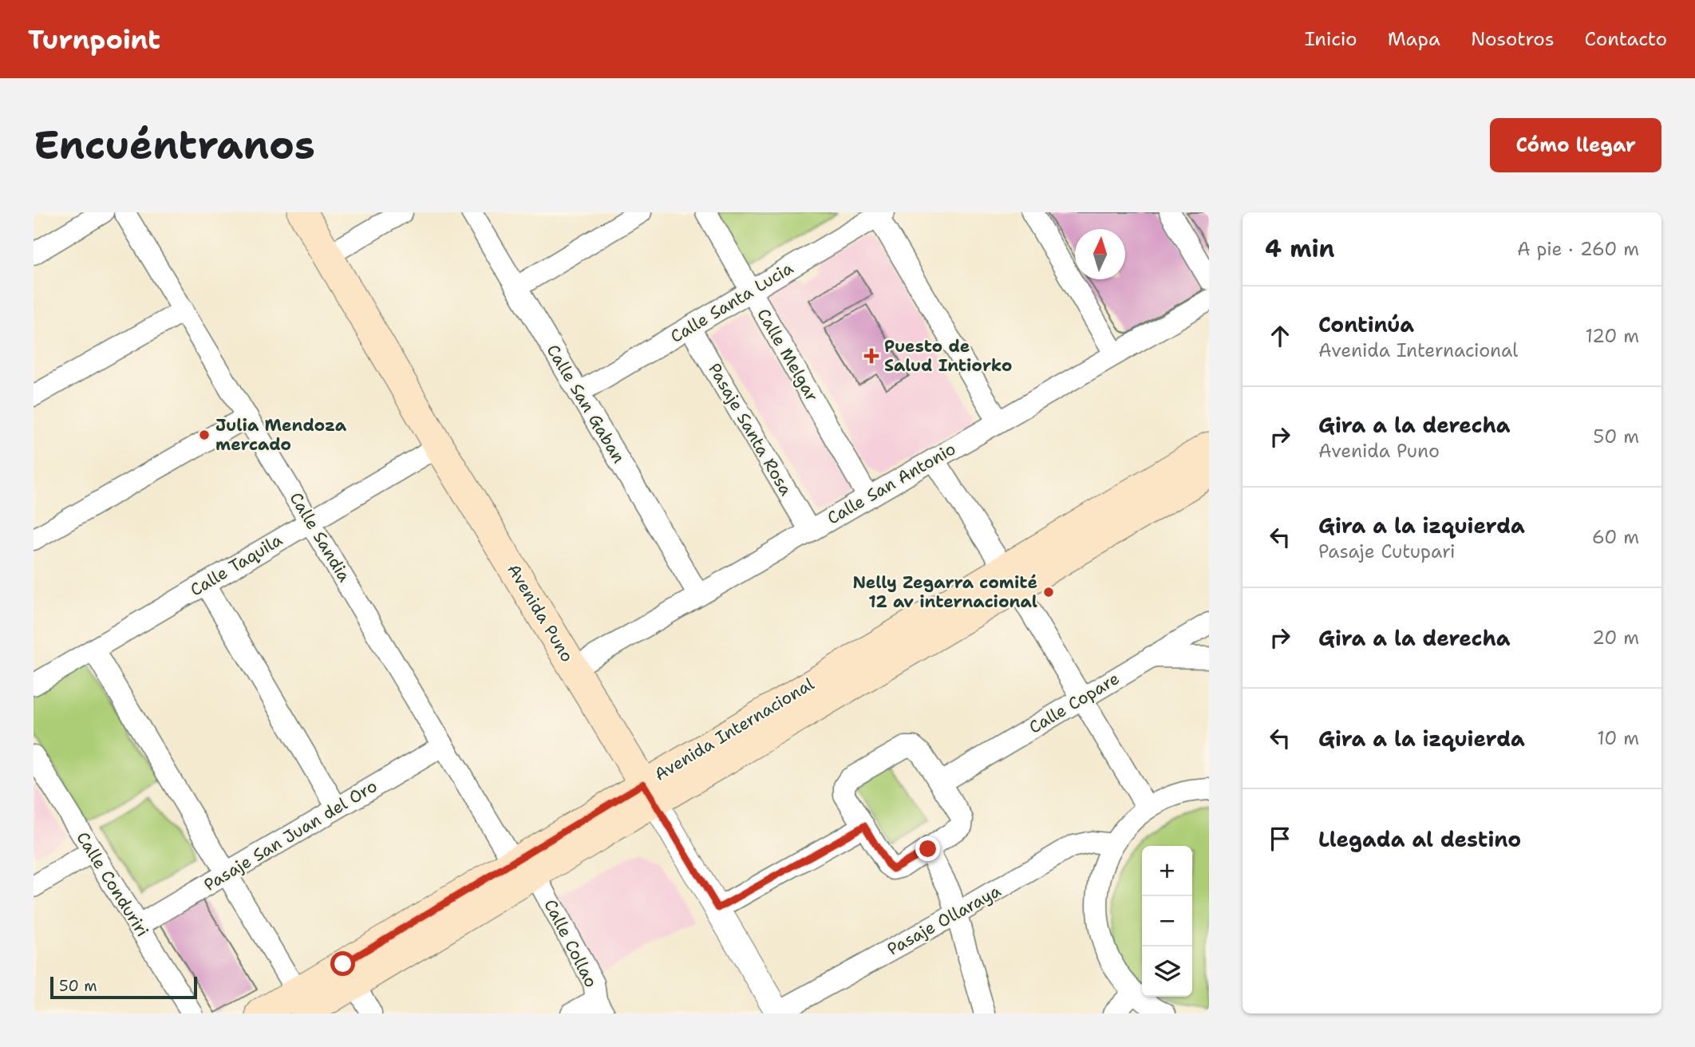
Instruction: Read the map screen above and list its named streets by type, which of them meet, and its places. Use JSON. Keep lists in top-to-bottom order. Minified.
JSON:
{"streets":{"main road":["Avenida Puno","Avenida Internacional"],"street":["Calle Santa Lucia","Calle Melgar","Calle San Gaban","Pasaje Santa Rosa","Calle San Antonio","Calle Sandia","Calle Taquila","Calle Copare","Pasaje San Juan del Oro","Calle Conduriri","Pasaje Ollaraya","Calle Collao"]},"crossings":[["Calle Santa Lucia","Calle Melgar"],["Calle Santa Lucia","Calle San Gaban"],["Calle Santa Lucia","Pasaje Santa Rosa"],["Calle Melgar","Calle San Antonio"],["Calle San Gaban","Calle San Antonio"],["Pasaje Santa Rosa","Calle San Antonio"],["Calle San Antonio","Avenida Puno"],["Calle Sandia","Calle Taquila"],["Calle Sandia","Avenida Internacional"],["Calle Sandia","Pasaje San Juan del Oro"],["Calle Sandia","Calle Collao"],["Calle Taquila","Avenida Puno"],["Avenida Puno","Avenida Internacional"],["Avenida Puno","Pasaje Ollaraya"],["Avenida Internacional","Calle Collao"],["Pasaje San Juan del Oro","Calle Conduriri"]],"places":{"health":["Puesto de Salud Intiorko"],"other":["Julia Mendoza mercado","Nelly Zegarra comité 12 av internacional"]},"scale_bar":"50 m","north":"top","page":{"header":"Turnpoint","nav":["Inicio","Mapa","Nosotros","Contacto"],"buttons":"Cómo llegar","title":"Encuéntranos","heading":["4 min","A pie · 260 m"],"list":[["Continúa","Avenida Internacional","120 m"],["Gira a la derecha","Avenida Puno","50 m"],["Gira a la izquierda","Pasaje Cutupari","60 m"],["Gira a la derecha","20 m"],["Gira a la izquierda","10 m"],"Llegada al destino"],"map_buttons":["+","−"],"scale":"50 m"}}
